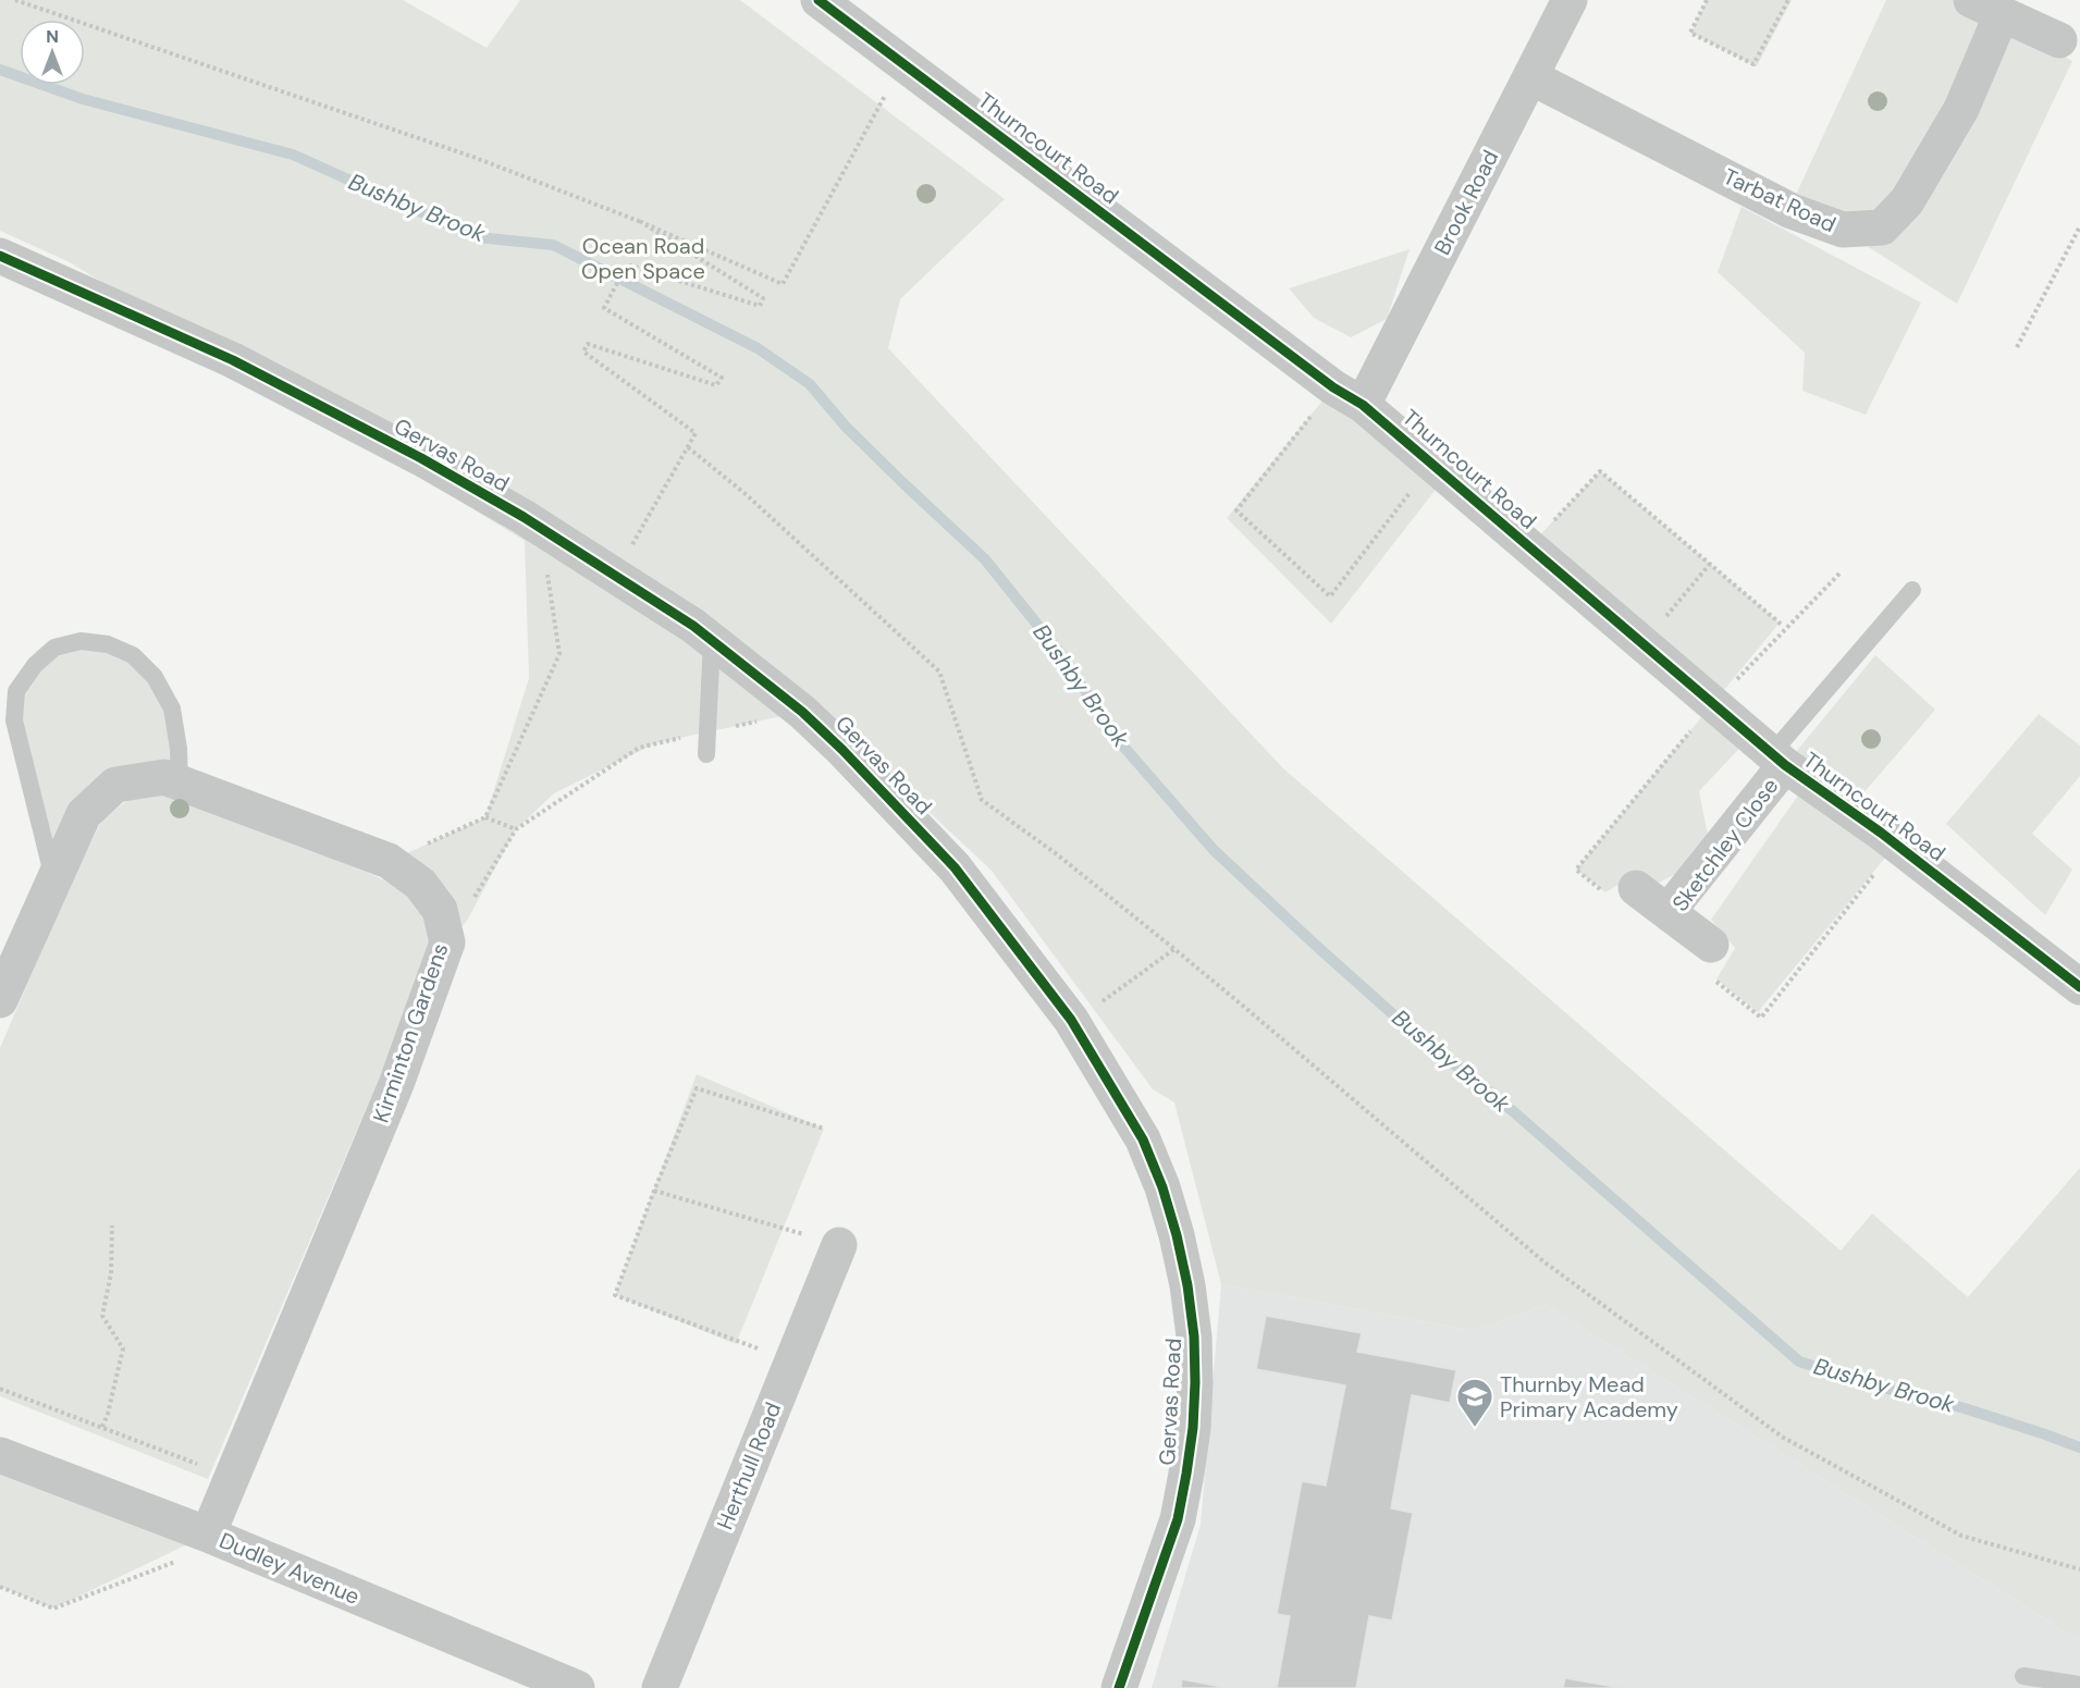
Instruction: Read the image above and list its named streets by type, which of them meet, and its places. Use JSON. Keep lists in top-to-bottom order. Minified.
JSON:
{"streets":{"street":["Thurncourt Road","Tarbat Road","Brook Road","Gervas Road","Sketchley Close","Kirminton Gardens","Herthull Road","Dudley Avenue"]},"crossings":[["Thurncourt Road","Brook Road"],["Thurncourt Road","Sketchley Close"],["Tarbat Road","Brook Road"],["Kirminton Gardens","Dudley Avenue"]],"water":["Bushby Brook"],"parks":["Ocean Road Open Space"],"places":{"school or university":["Thurnby Mead Primary Academy"]},"north":"top"}
